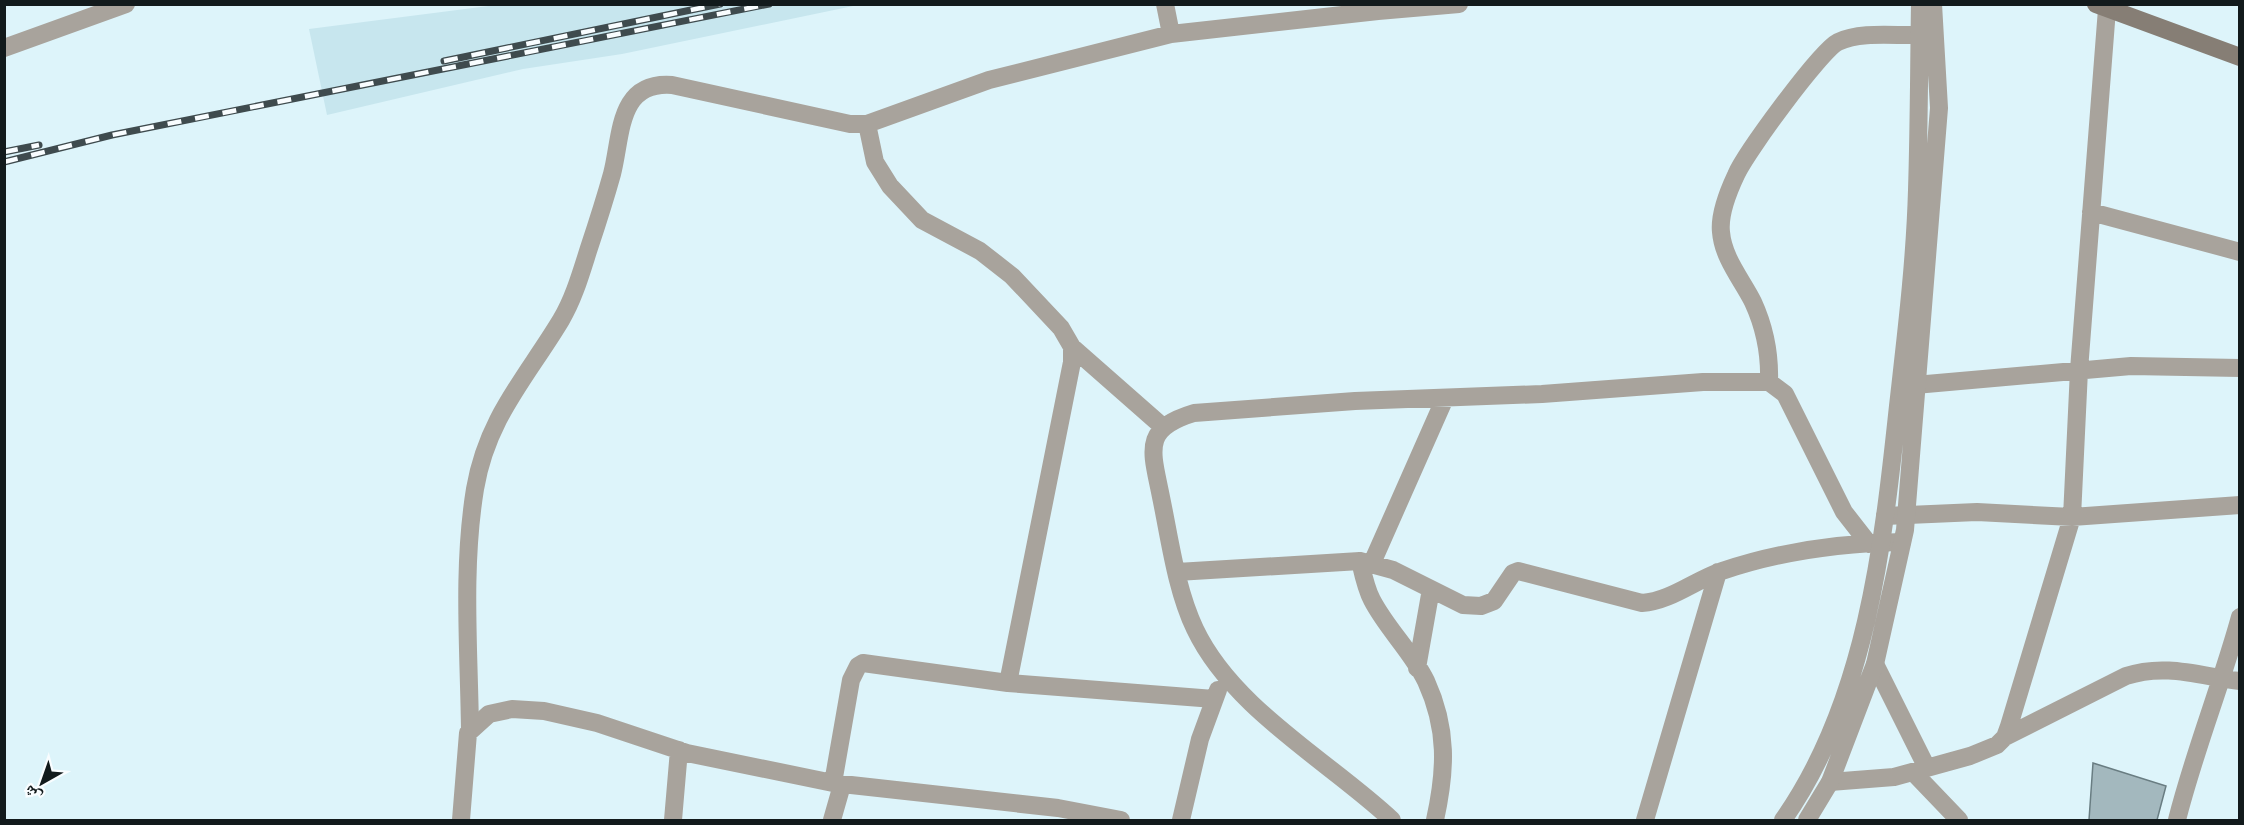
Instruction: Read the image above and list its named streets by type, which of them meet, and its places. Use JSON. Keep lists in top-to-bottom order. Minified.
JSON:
{"north":"bottom left"}
